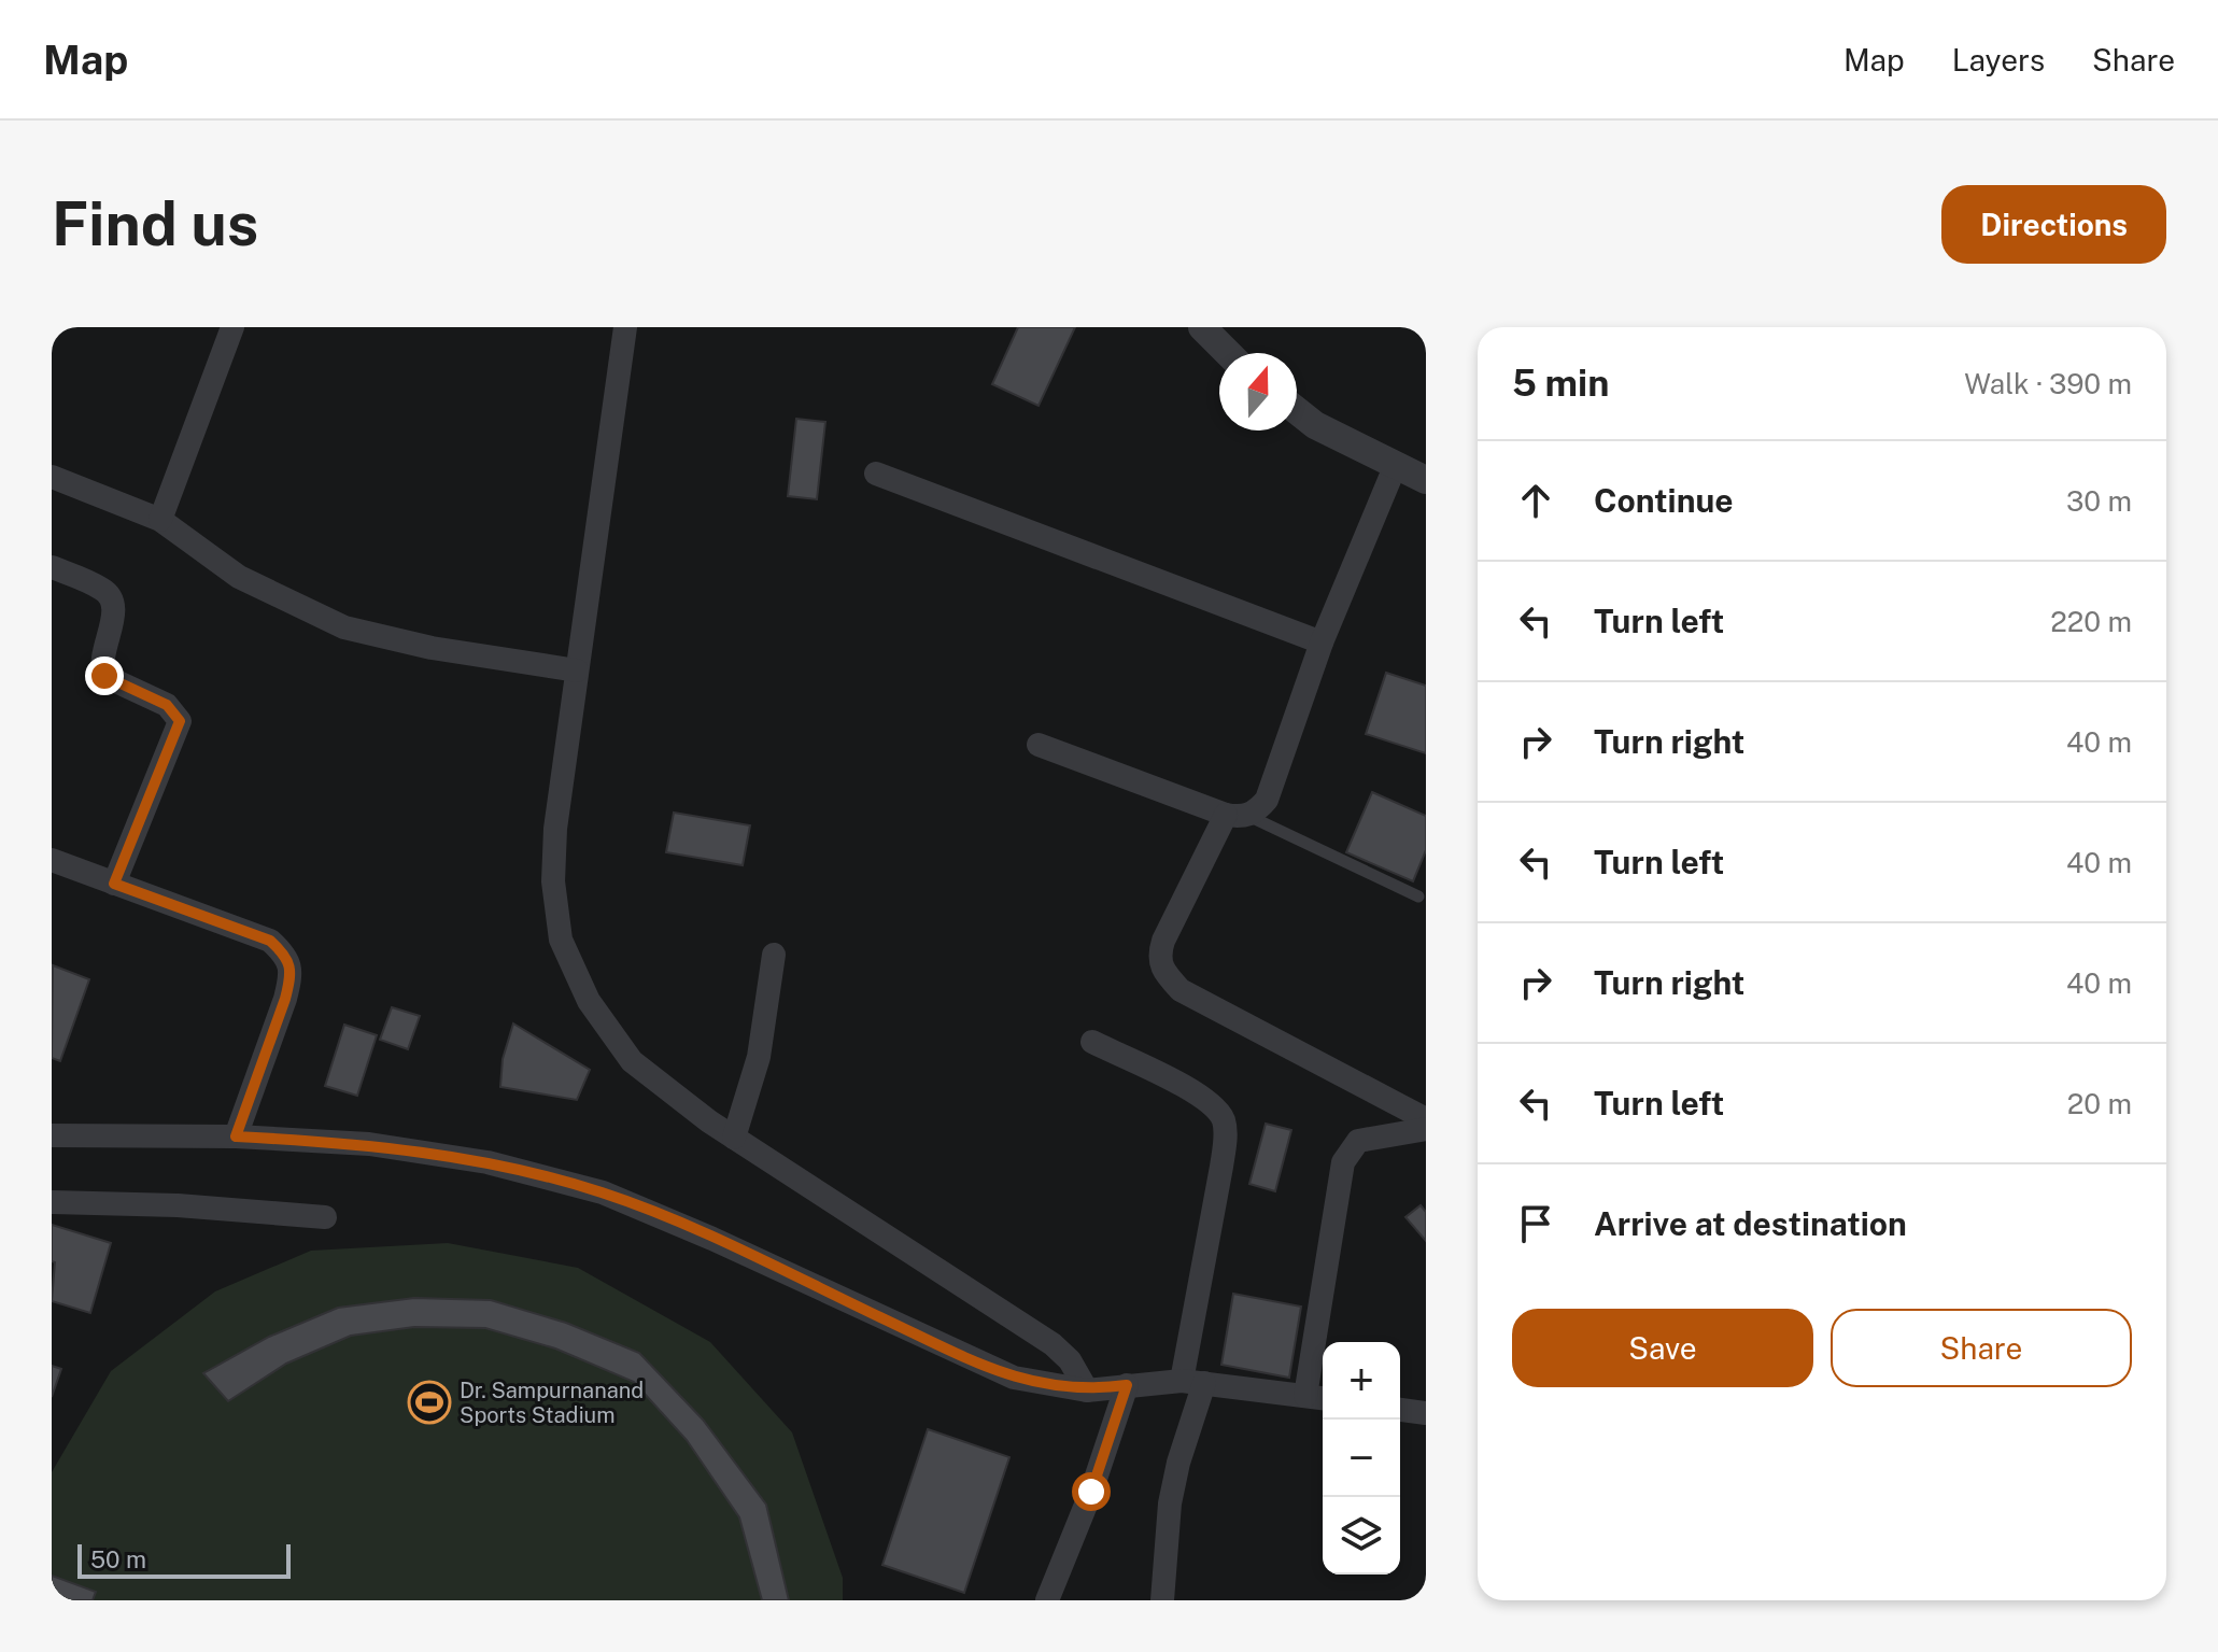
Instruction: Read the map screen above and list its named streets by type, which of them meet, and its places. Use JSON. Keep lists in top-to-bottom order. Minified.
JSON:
{"places":{"sports":["Dr. Sampurnanand Sports Stadium"]},"scale_bar":"50 m","north":"top","page":{"header":"Map","nav":["Map","Layers","Share"],"buttons":["Directions",["Save","Share"]],"title":"Find us","heading":["5 min","Walk · 390 m"],"list":[["Continue","30 m"],["Turn left","220 m"],["Turn right","40 m"],["Turn left","40 m"],["Turn right","40 m"],["Turn left","20 m"],"Arrive at destination"],"map_buttons":["+","−"],"scale":"50 m"}}
